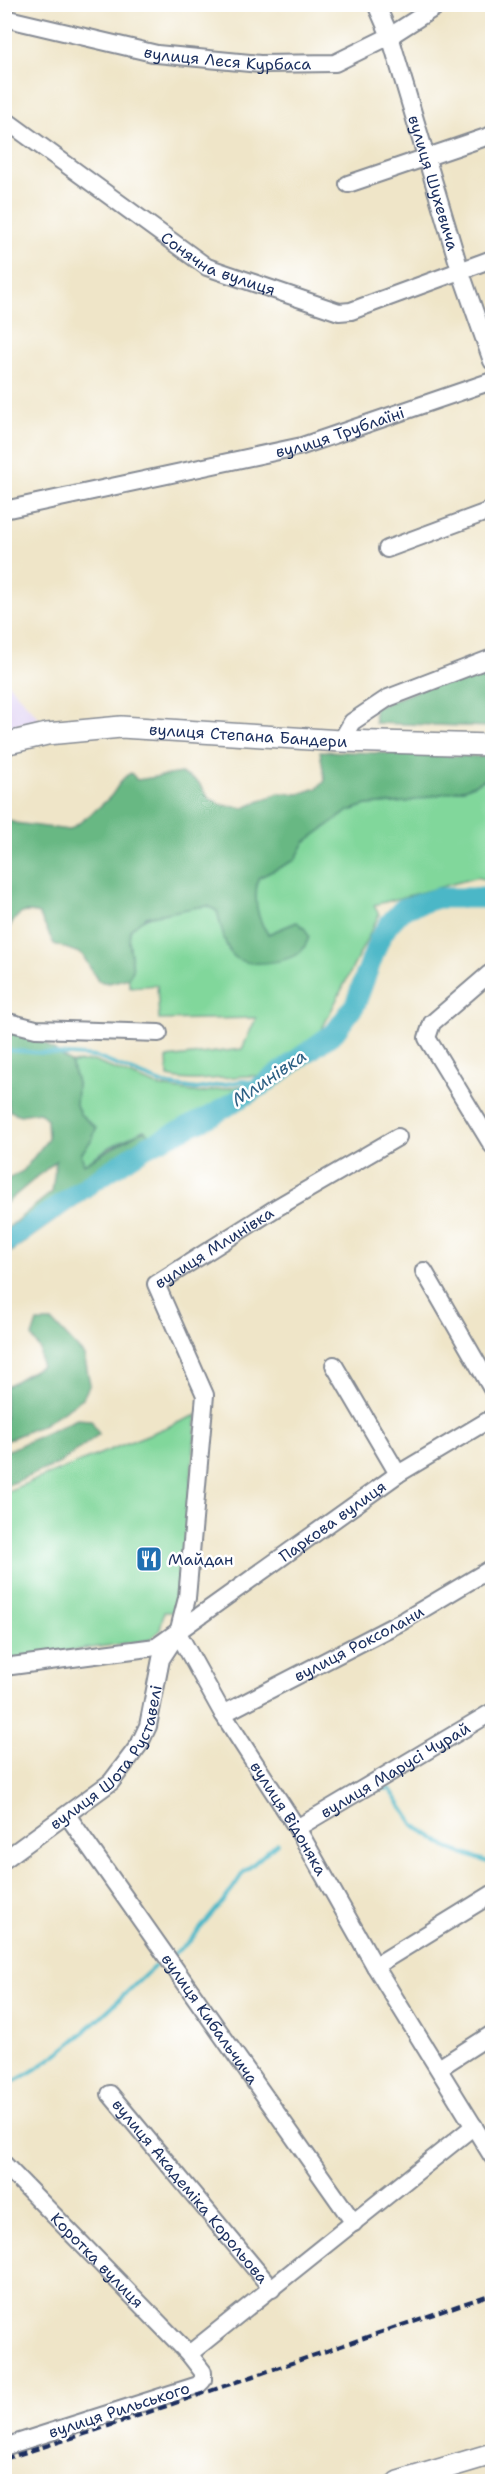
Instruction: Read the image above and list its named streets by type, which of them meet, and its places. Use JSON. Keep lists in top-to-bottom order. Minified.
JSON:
{"streets":{"main road":["вулиця Степана Бандери"],"street":["вулиця Леся Курбаса","вулиця Шухевича","Сонячна вулиця","вулиця Трублаїні","вулиця Млинівка","Паркова вулиця","вулиця Роксолани","вулиця Шота Руставелі","вулиця Марусі Чурай","вулиця Відоняка","вулиця Кибальчича","вулиця Академіка Корольова","Коротка вулиця","вулиця Рильського"]},"crossings":[["вулиця Леся Курбаса","вулиця Шухевича"],["вулиця Шухевича","Сонячна вулиця"],["вулиця Млинівка","Паркова вулиця"],["вулиця Млинівка","вулиця Шота Руставелі"],["вулиця Млинівка","вулиця Відоняка"],["Паркова вулиця","вулиця Шота Руставелі"],["Паркова вулиця","вулиця Відоняка"],["вулиця Роксолани","вулиця Відоняка"],["вулиця Шота Руставелі","вулиця Відоняка"],["вулиця Шота Руставелі","вулиця Кибальчича"],["вулиця Марусі Чурай","вулиця Відоняка"],["Коротка вулиця","вулиця Рильського"]],"water":["Млинівка"],"places":{"restaurant":["Майдан"]}}
